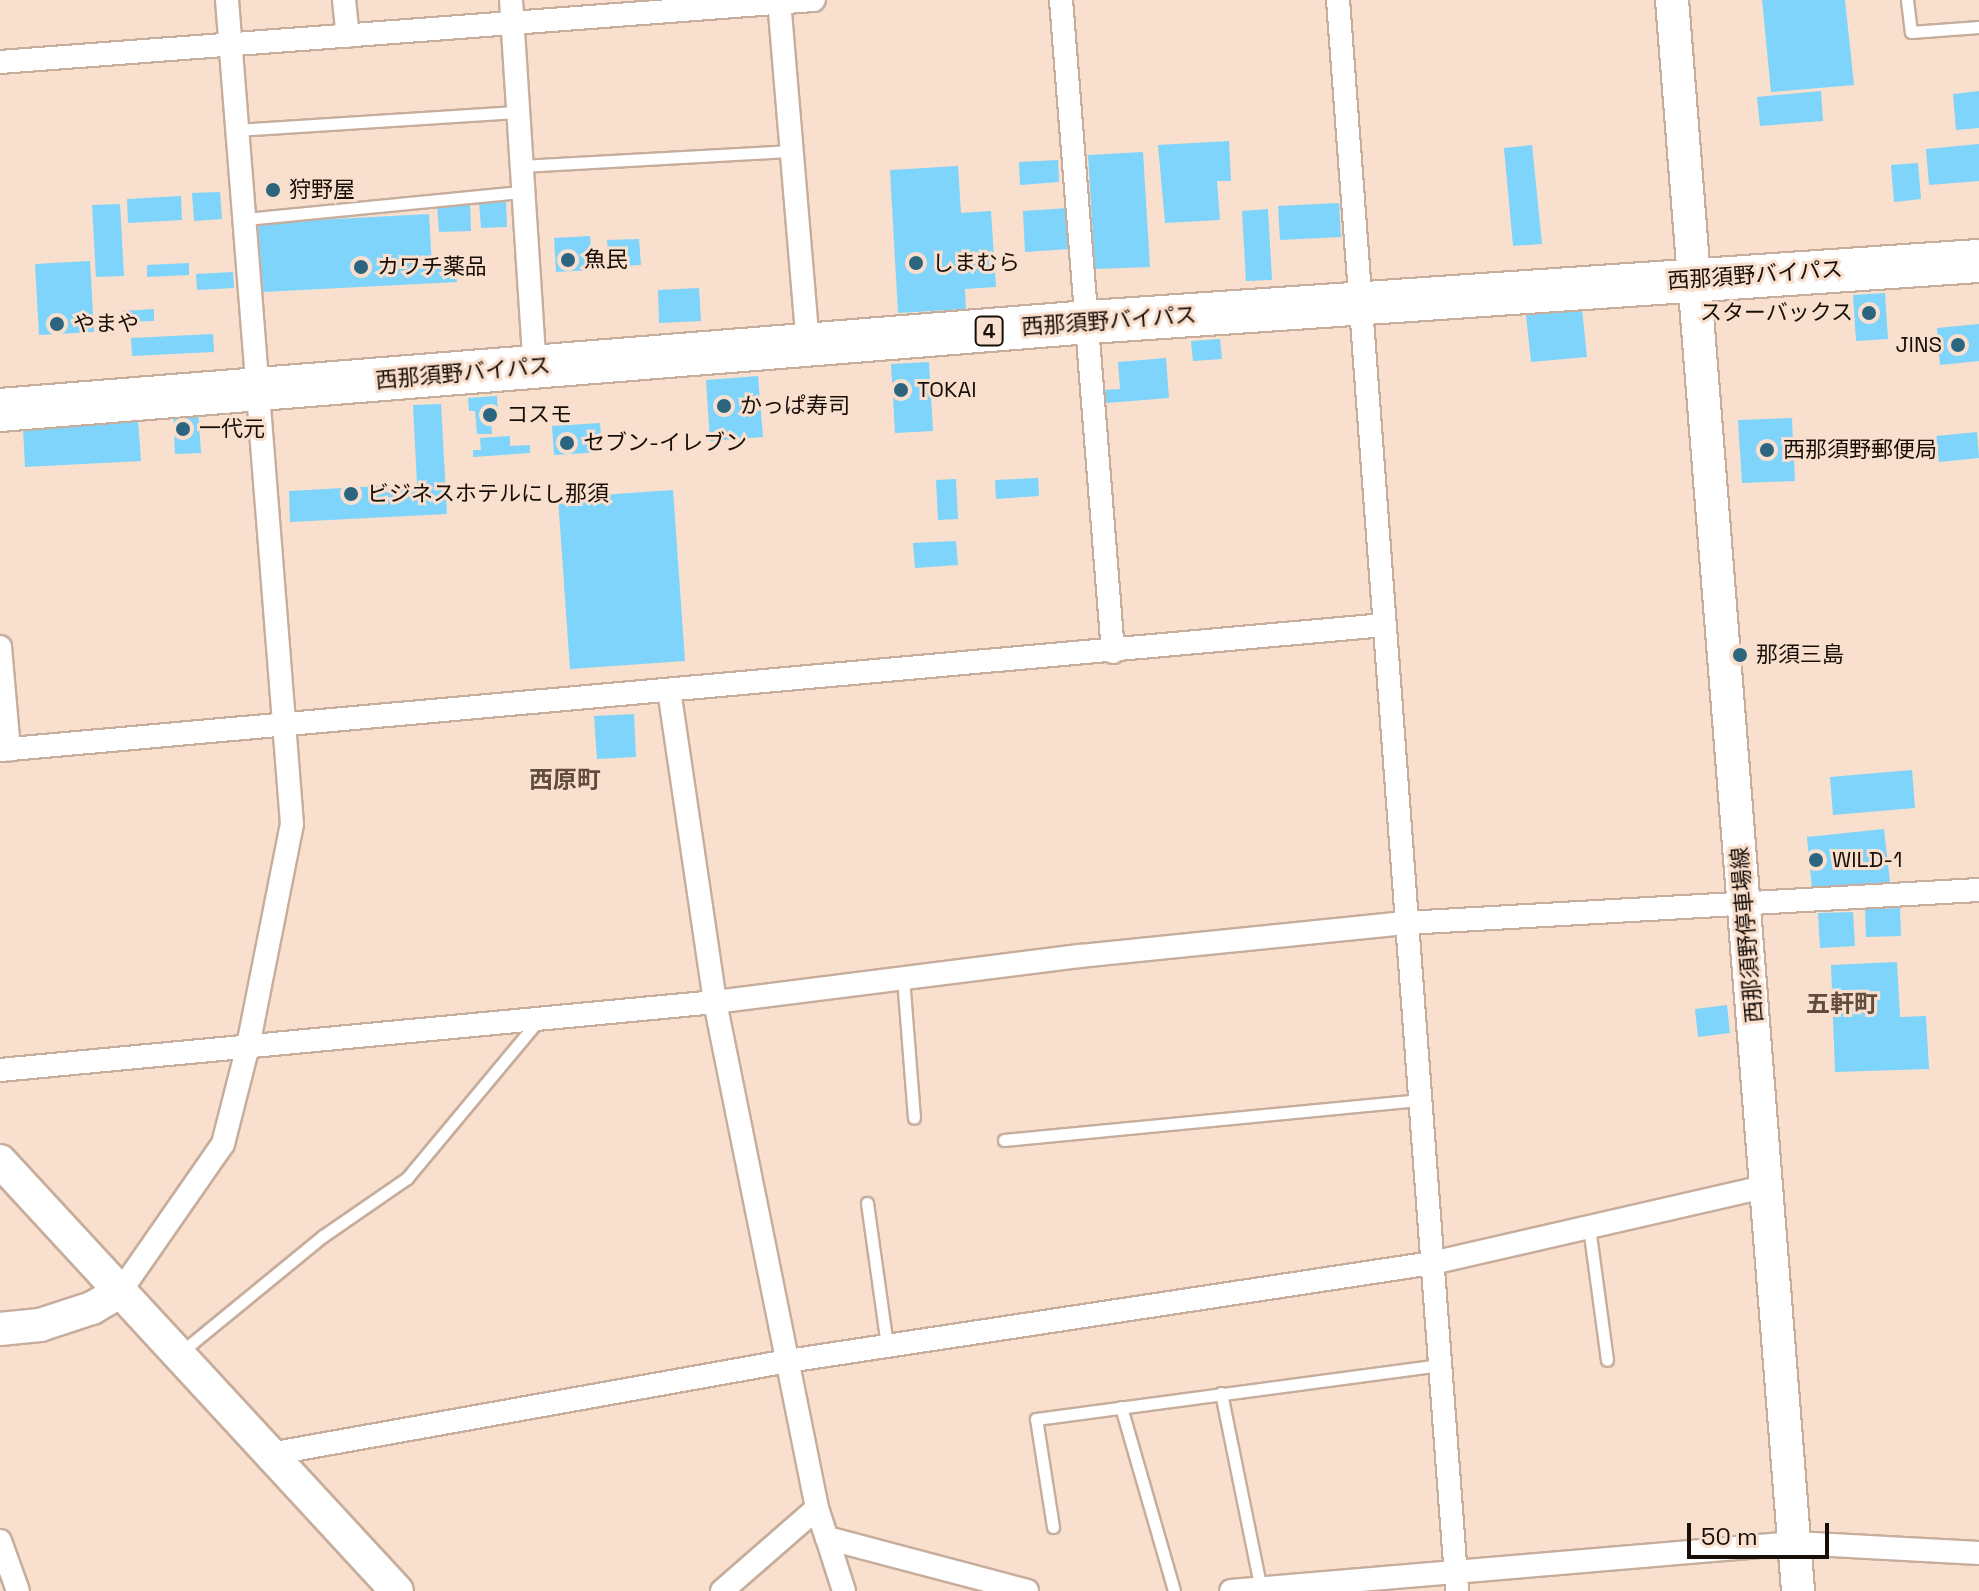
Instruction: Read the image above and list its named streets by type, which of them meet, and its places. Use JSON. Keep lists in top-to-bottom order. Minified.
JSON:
{"streets":{"highway":["西那須野バイパス","4"],"main road":["西那須野停車場線"]},"crossings":[["西那須野バイパス","西那須野停車場線"]],"districts":["西原町","五軒町"],"places":["狩野屋","魚民","しまむら","カワチ薬品","スターバックス","やまや","JINS","TOKAI","かっぱ寿司","コスモ","一代元","セブン-イレブン","西那須野郵便局","ビジネスホテルにし那須","那須三島","WILD-1"],"scale_bar":"50 m"}
